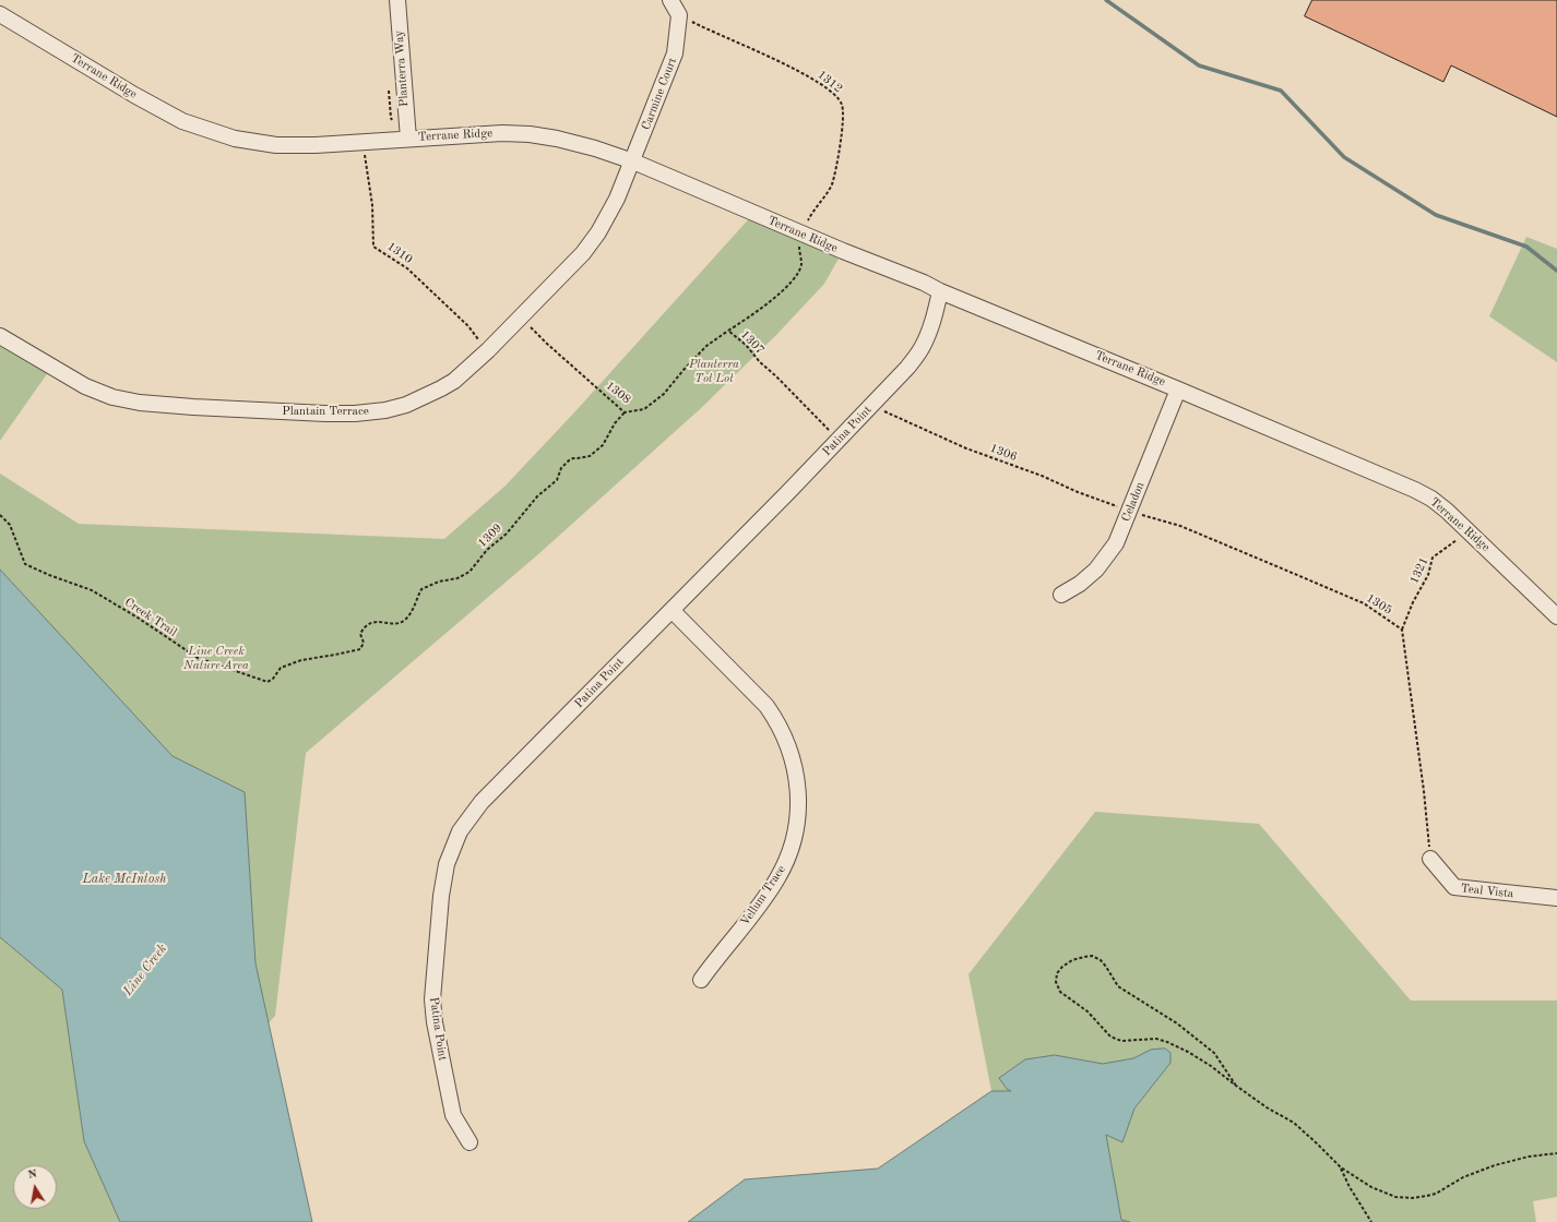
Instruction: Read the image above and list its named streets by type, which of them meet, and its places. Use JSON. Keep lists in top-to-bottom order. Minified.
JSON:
{"streets":{"street":["Planterra Way","Terrane Ridge","Carmine Court","Plantain Terrace","Patina Point","Celadon","Teal Vista","Vellum Trace"],"path":["1312","1310","1307","1308","1306","1309","1321","1305","Creek Trail"]},"crossings":[["Planterra Way","Terrane Ridge"],["Terrane Ridge","1312"],["Terrane Ridge","Carmine Court"],["Terrane Ridge","1310"],["Terrane Ridge","1307"],["Terrane Ridge","Plantain Terrace"],["Terrane Ridge","Patina Point"],["Terrane Ridge","Celadon"],["Terrane Ridge","1321"],["1312","Carmine Court"],["1312","1307"],["Carmine Court","Plantain Terrace"],["1310","Plantain Terrace"],["1307","1308"],["1307","Patina Point"],["1308","Plantain Terrace"],["1308","1309"],["Patina Point","1306"],["Patina Point","Vellum Trace"],["1306","Celadon"],["1306","1305"],["Celadon","1305"],["1309","Creek Trail"],["1321","1305"]],"water":["Lake McIntosh","Line Creek"],"parks":["Planterra Tot Lot","Line Creek Nature Area"],"north":"top"}
